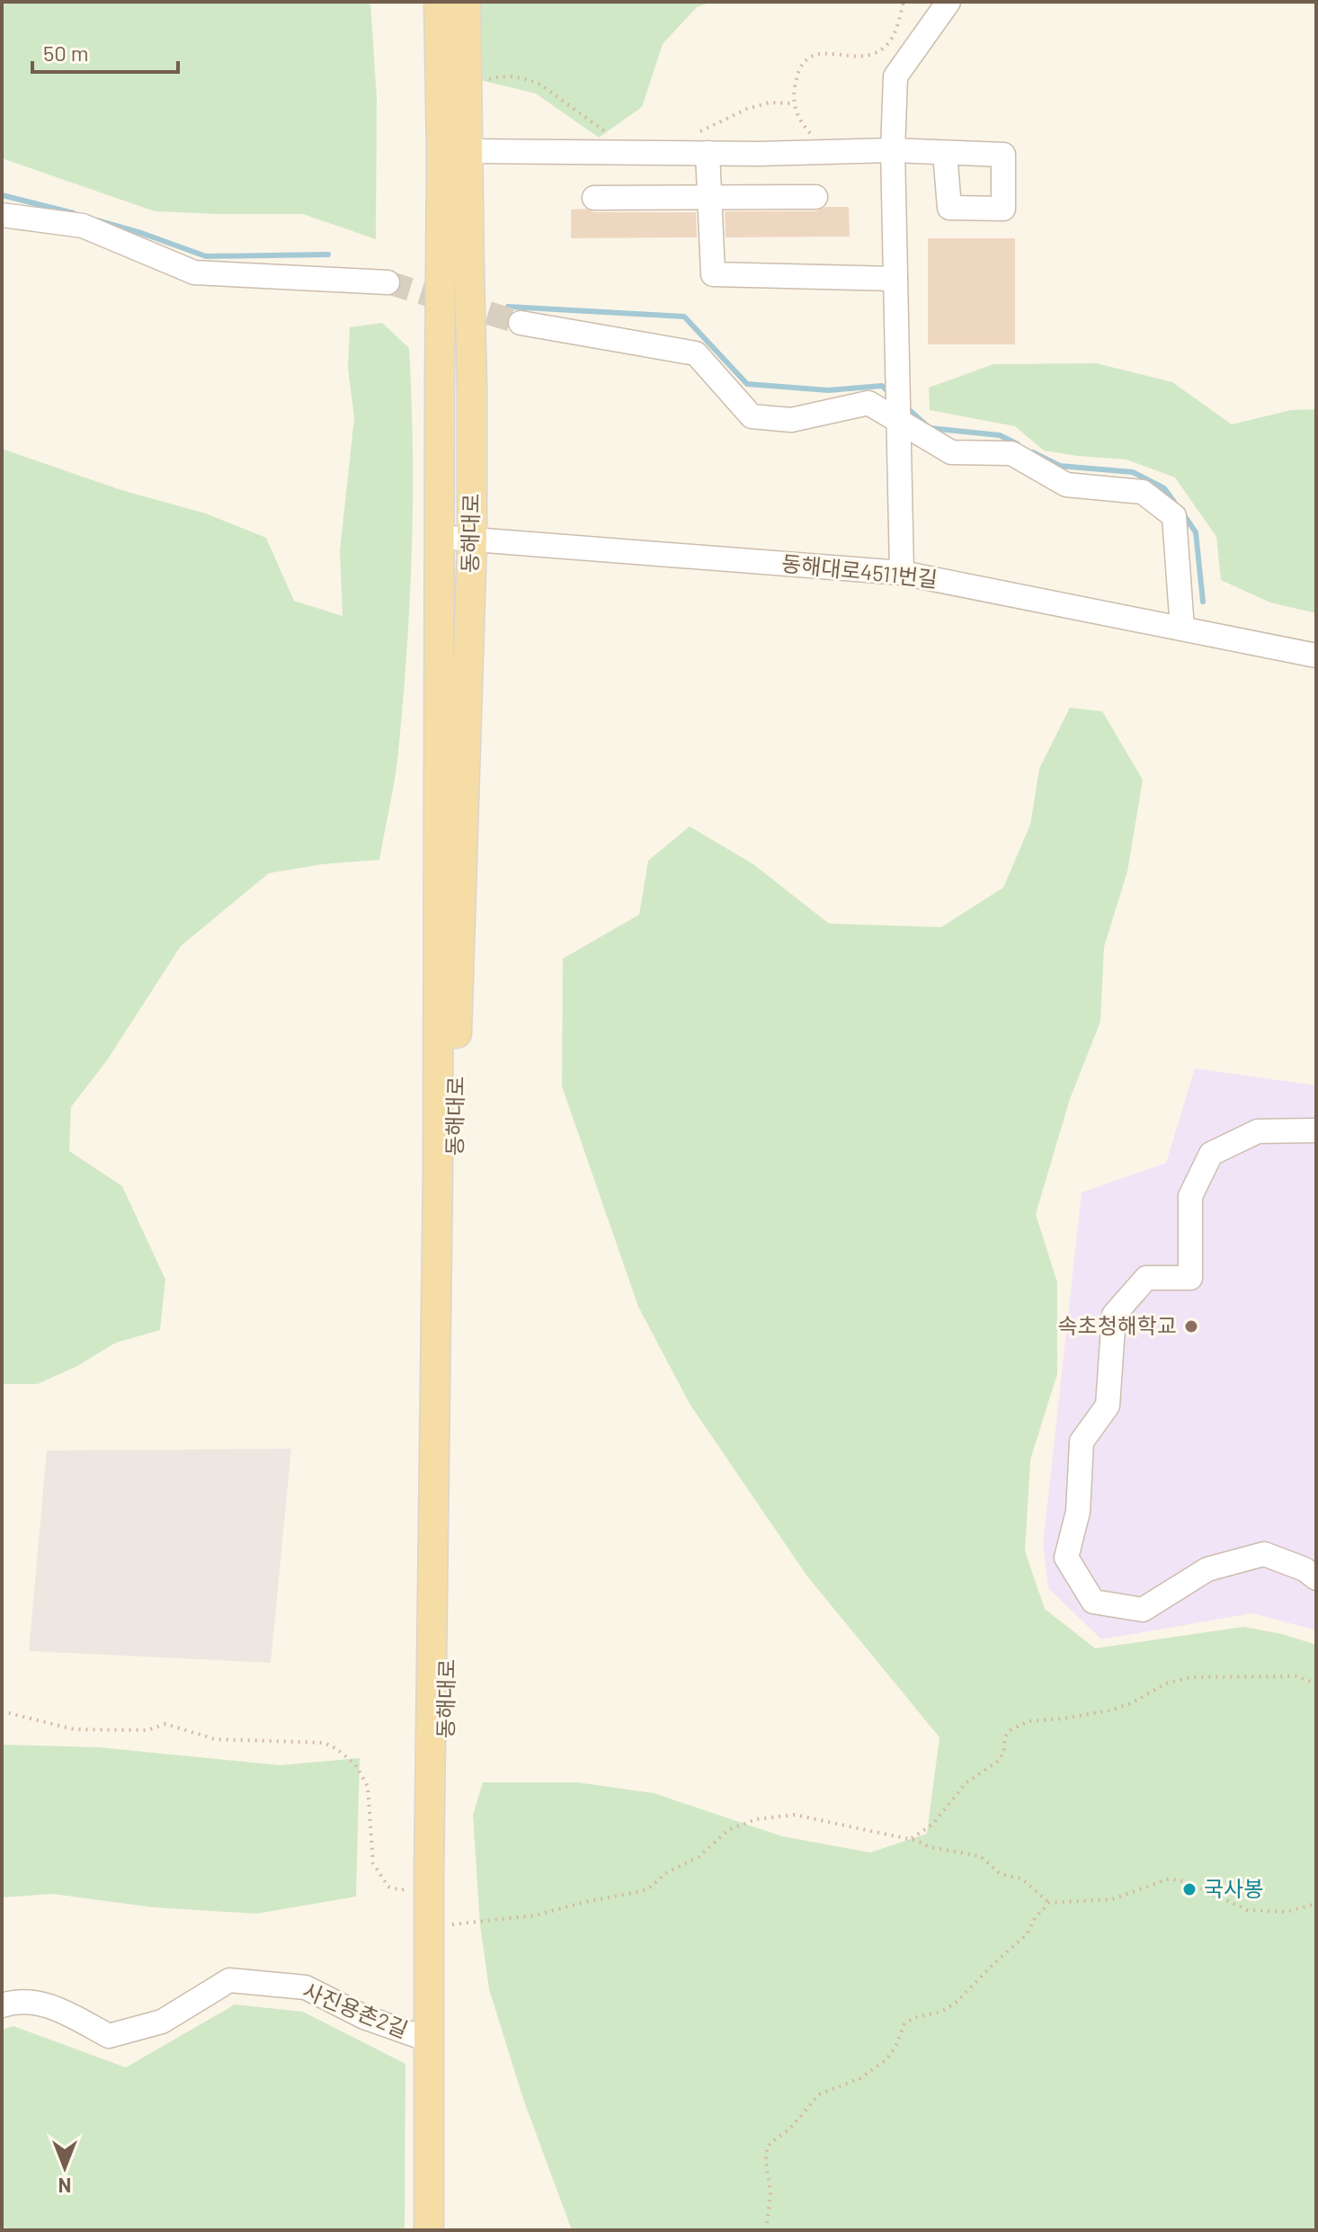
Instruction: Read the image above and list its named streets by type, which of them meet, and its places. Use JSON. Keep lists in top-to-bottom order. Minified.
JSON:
{"streets":{"main road":["동해대로"],"street":["동해대로4511번길","사진용촌2길"]},"crossings":[["동해대로","동해대로4511번길"],["동해대로","사진용촌2길"]],"places":["속초청해학교","국사봉"],"scale_bar":"50 m","north":"bottom"}
